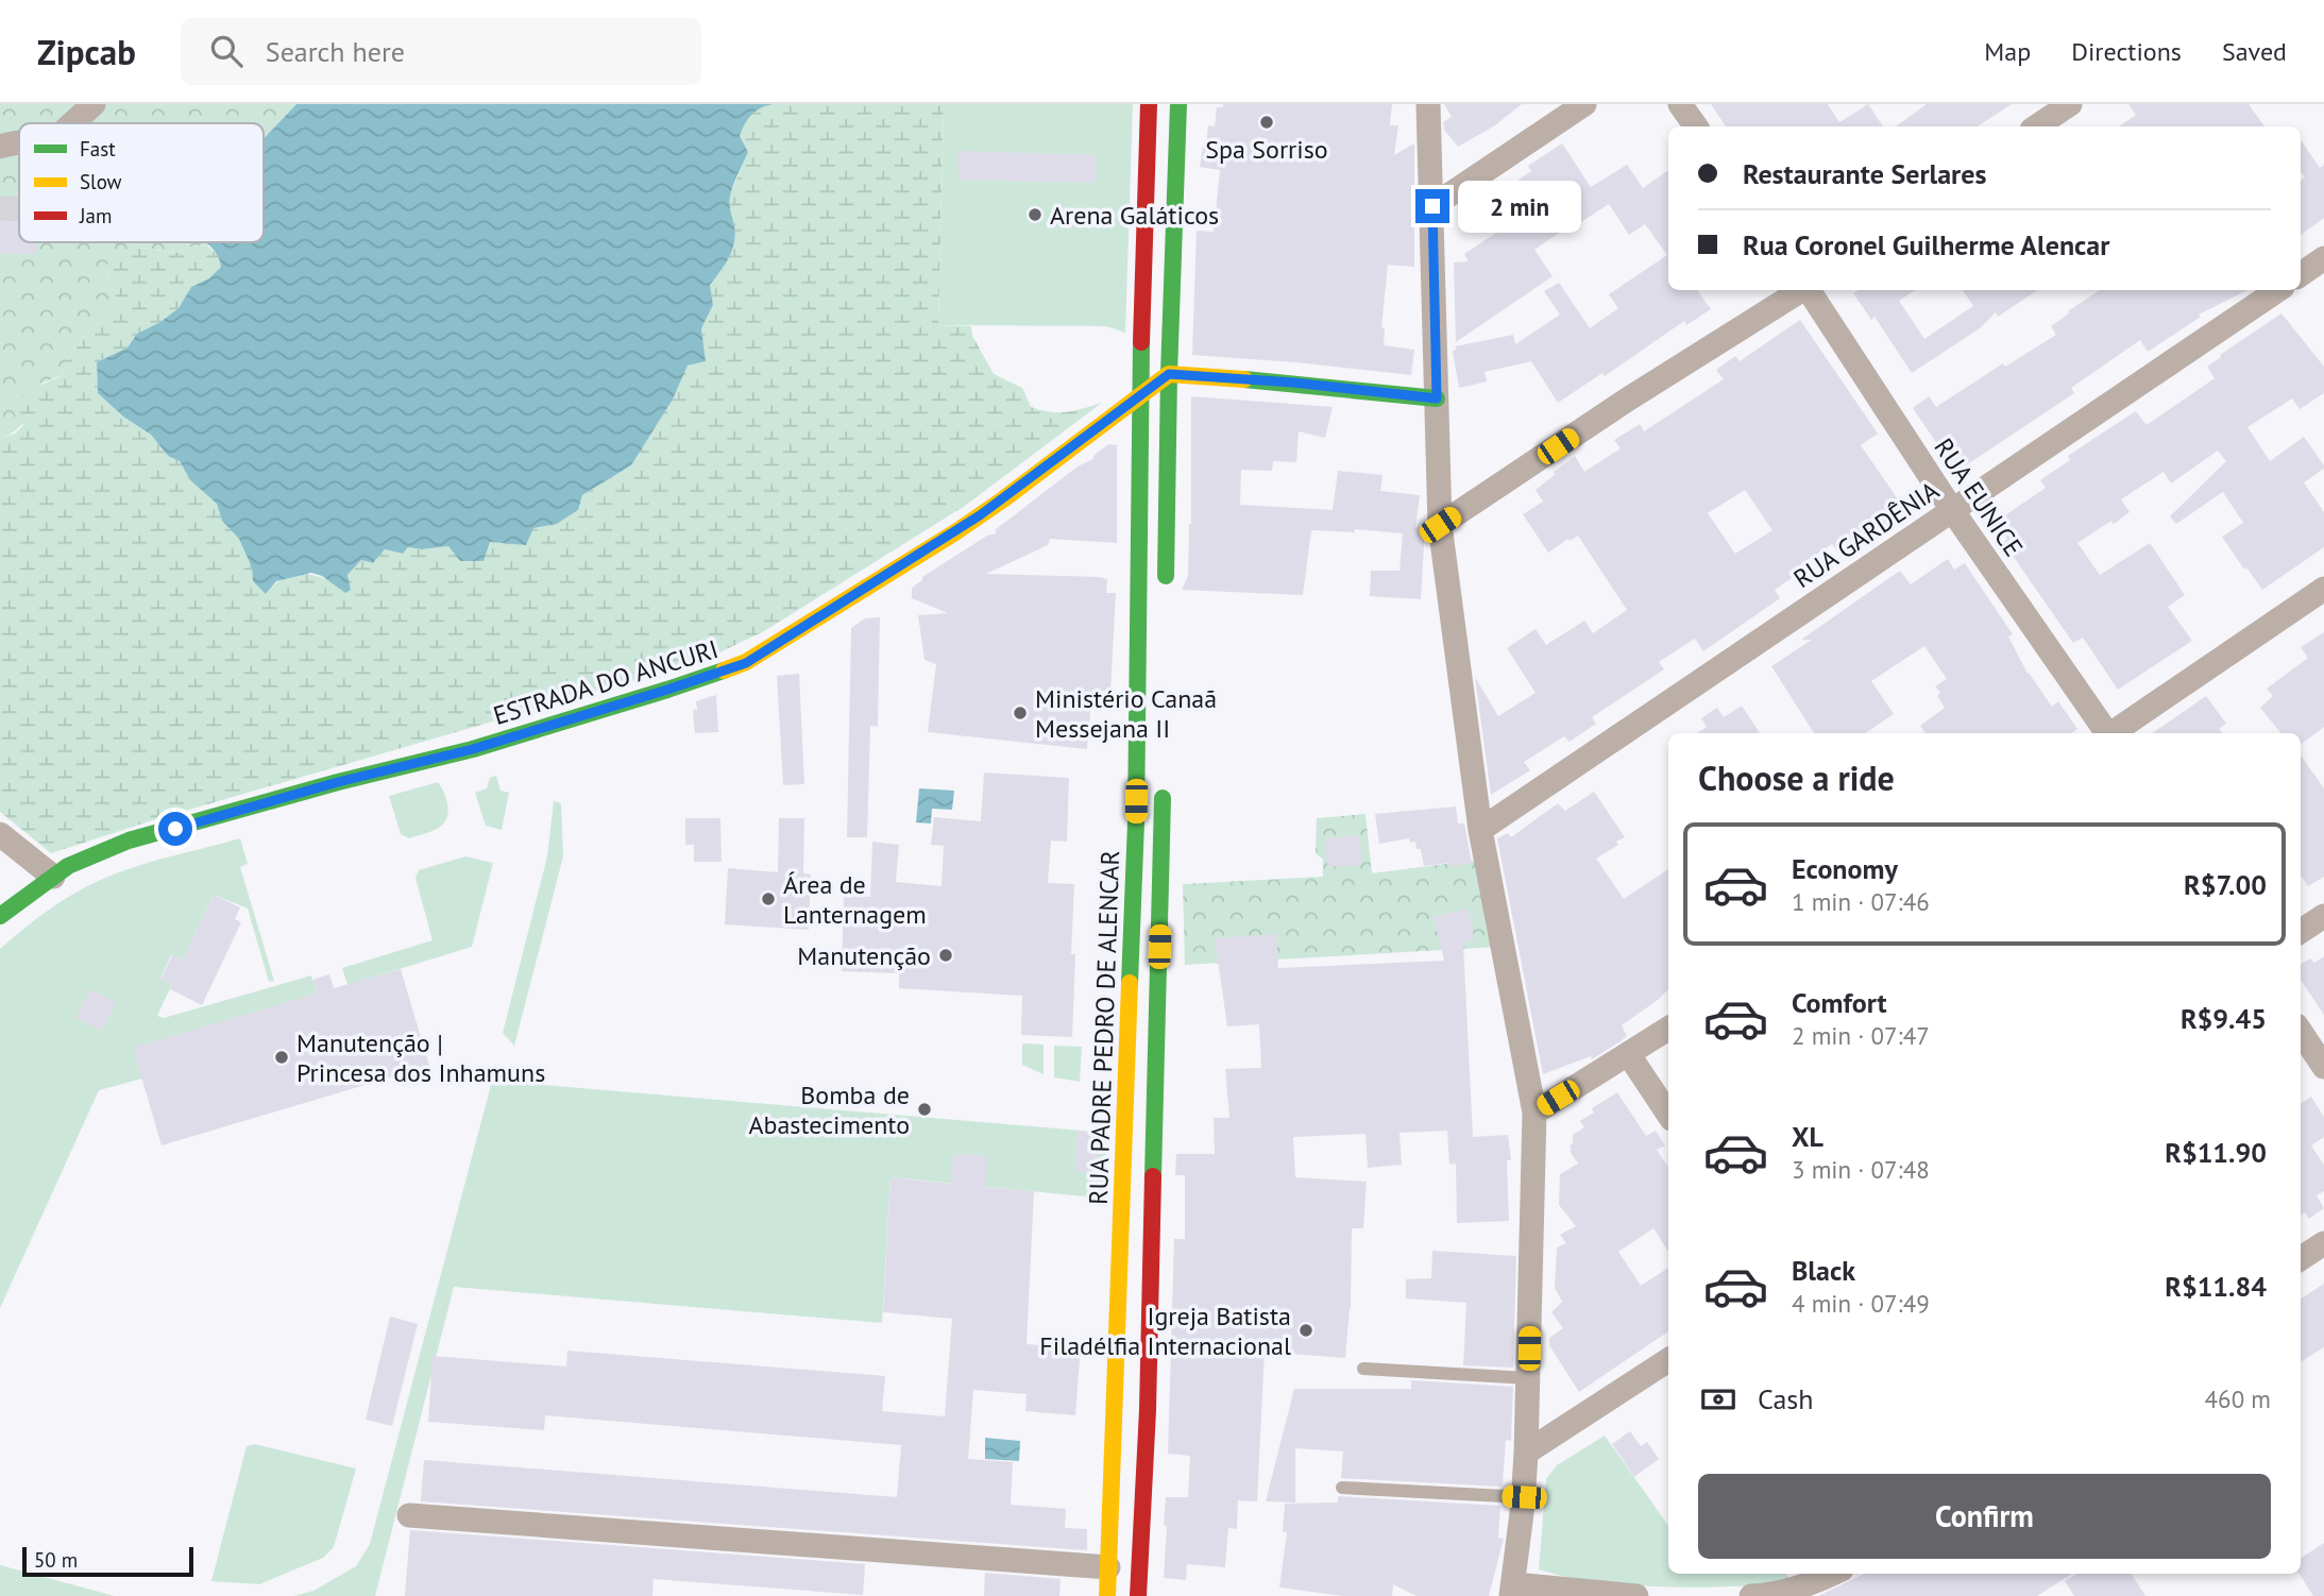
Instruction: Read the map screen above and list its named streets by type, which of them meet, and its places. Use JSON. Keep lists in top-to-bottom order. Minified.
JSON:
{"streets":{"main road":["ESTRADA DO ANCURI","RUA PADRE PEDRO DE ALENCAR"],"street":["RUA EUNICE","RUA GARDÊNIA"]},"crossings":[["RUA EUNICE","RUA GARDÊNIA"],["ESTRADA DO ANCURI","RUA PADRE PEDRO DE ALENCAR"]],"places":["Spa Sorriso","Arena Galáticos","Ministério Canaã Messejana II","Área de Lanternagem","Manutenção","Manutenção | Princesa dos Inhamuns","Bomba de Abastecimento","Igreja Batista Filadélfia Internacional"],"legend":["Fast","Slow","Jam"],"scale_bar":"50 m","page":{"header":"Zipcab","search":"Search here","nav":["Map","Directions","Saved"],"banner":["Restaurante Serlares","Rua Coronel Guilherme Alencar"],"bubble":"2 min","heading":"Choose a ride","list":[{"name":"Economy","note":"1 min · 07:46","value":"R$7.00"},{"name":"Comfort","note":"2 min · 07:47","value":"R$9.45"},{"name":"XL","note":"3 min · 07:48","value":"R$11.90"},{"name":"Black","note":"4 min · 07:49","value":"R$11.84"}],"pay":["Cash","460 m"],"buttons":"Confirm","scale":"50 m"}}
